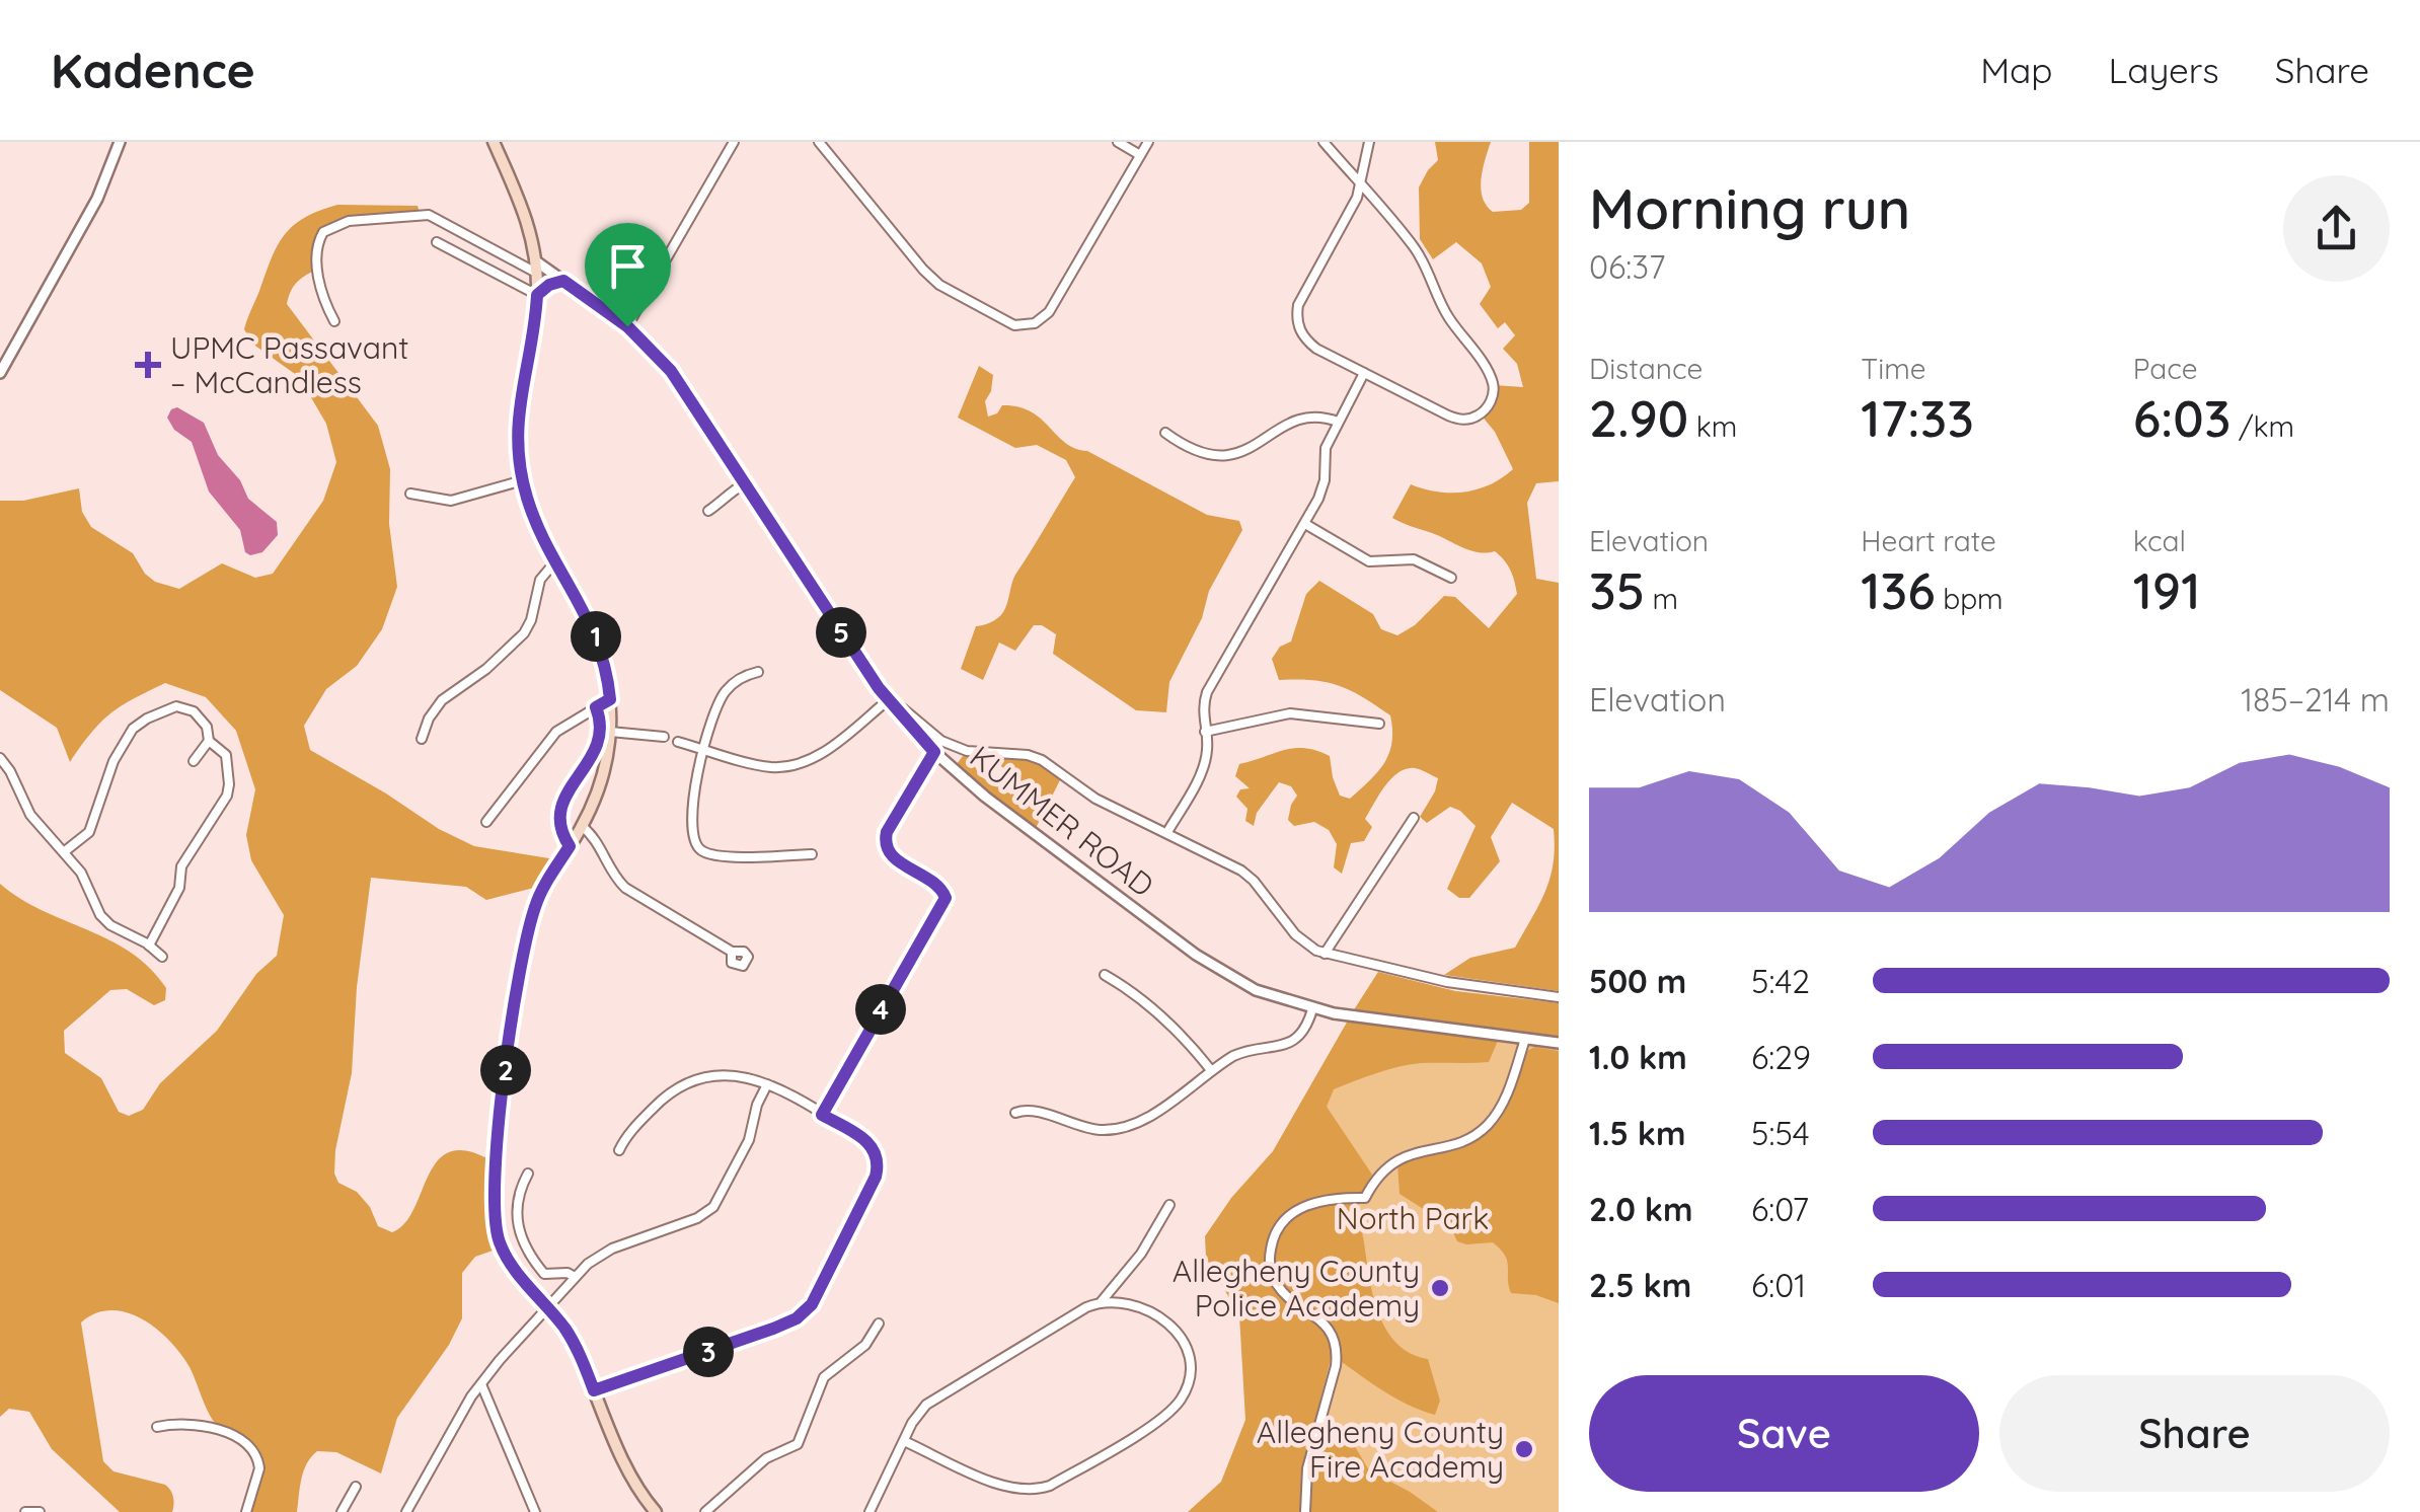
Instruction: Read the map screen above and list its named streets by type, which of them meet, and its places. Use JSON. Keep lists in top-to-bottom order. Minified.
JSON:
{"streets":{"street":["KUMMER ROAD"]},"parks":["North Park"],"places":{"health":["UPMC Passavant – McCandless"],"other":["Allegheny County Police Academy","Allegheny County Fire Academy"]},"page":{"header":"Kadence","nav":["Map","Layers","Share"],"heading":["Morning run","06:37"],"stats":[["Distance","2.90 km"],["Time","17:33"],["Pace","6:03 /km"],["Elevation","35 m"],["Heart rate","136 bpm"],["kcal","191"]],"pins":["5","1","4","2","3"],"chart":["Elevation","185–214 m"],"list":[{"name":"500 m","note":"5:42"},{"name":"1.0 km","note":"6:29"},{"name":"1.5 km","note":"5:54"},{"name":"2.0 km","note":"6:07"},{"name":"2.5 km","note":"6:01"}],"buttons":["Save","Share"]}}
